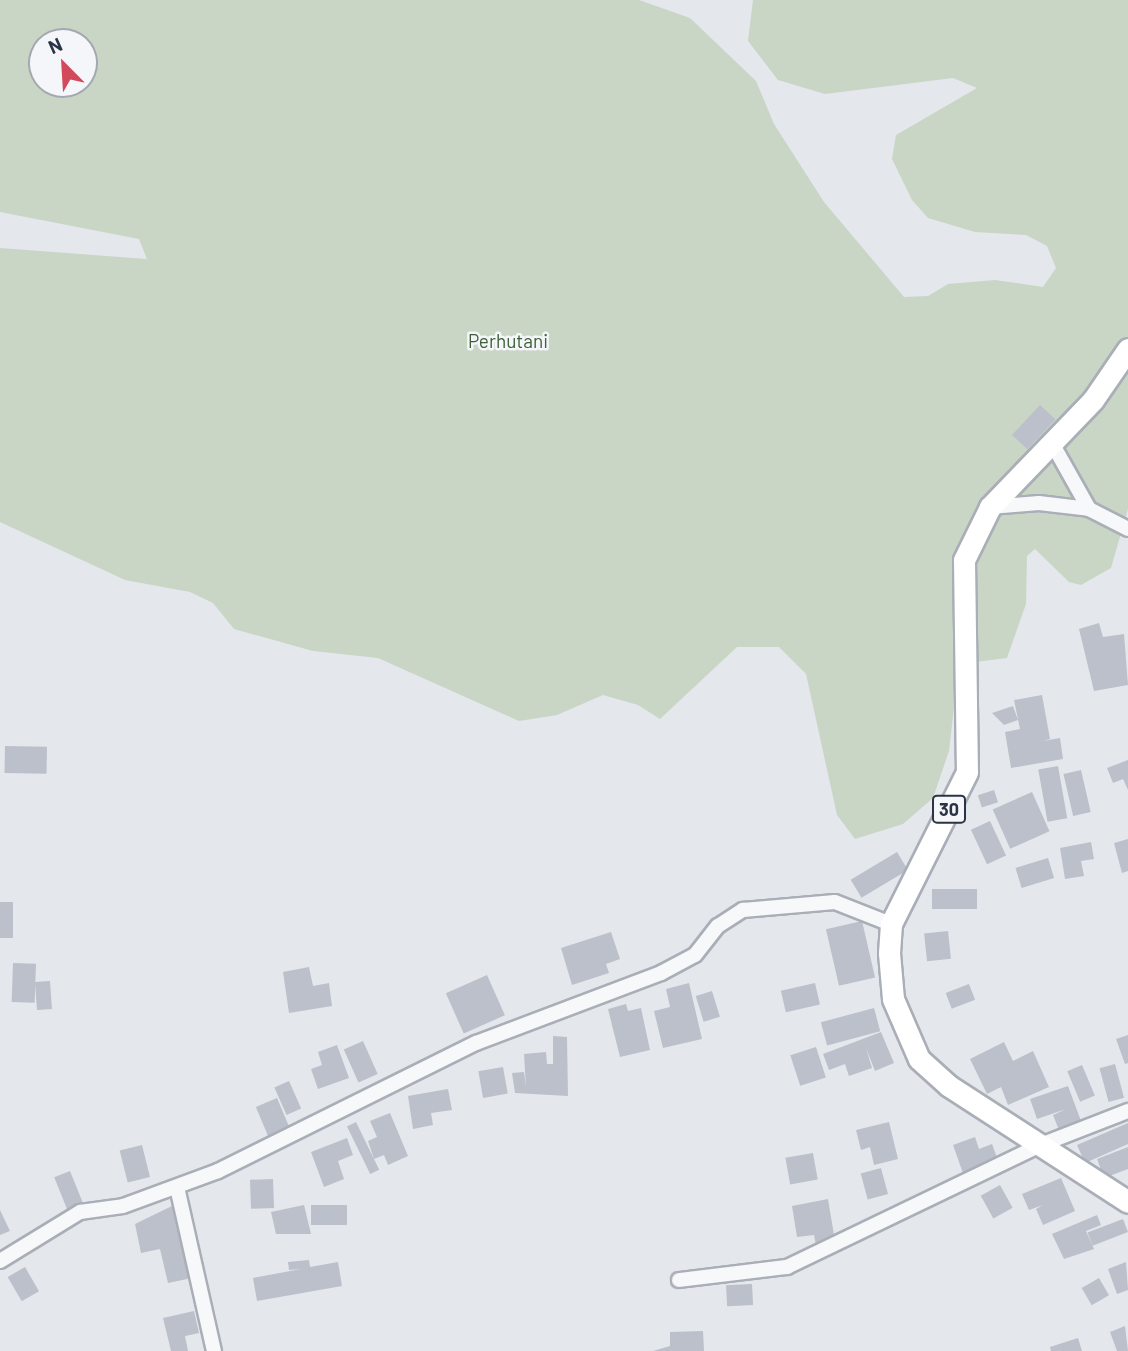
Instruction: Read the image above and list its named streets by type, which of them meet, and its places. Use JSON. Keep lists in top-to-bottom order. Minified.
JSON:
{"streets":{"highway":["30"]},"parks":["Perhutani"],"north":"top left"}
